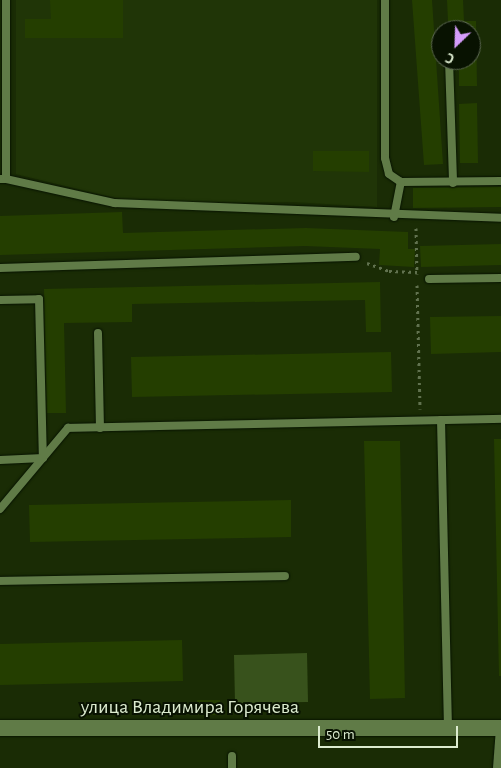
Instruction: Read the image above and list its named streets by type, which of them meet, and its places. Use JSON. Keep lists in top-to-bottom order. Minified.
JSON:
{"streets":{"street":["улица Владимира Горячева"]},"scale_bar":"50 m","north":"bottom left"}
